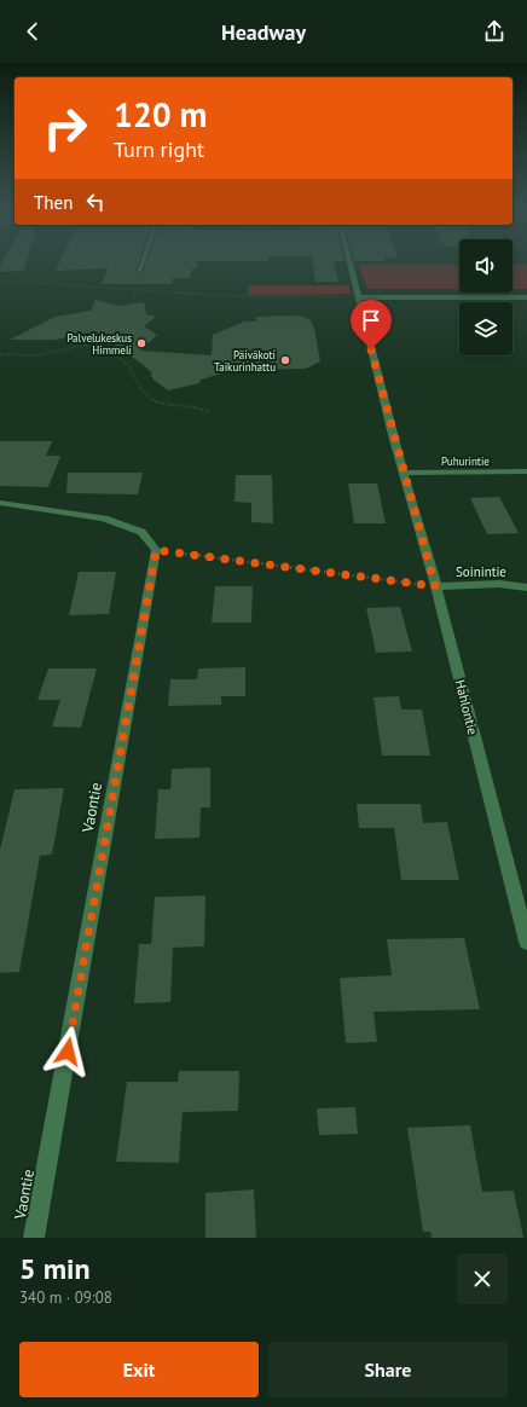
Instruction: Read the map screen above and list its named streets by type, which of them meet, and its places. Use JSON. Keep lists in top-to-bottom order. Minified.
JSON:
{"streets":{"street":["Puhurintie","Soinintie","Hahlontie","Vaontie"]},"crossings":[["Puhurintie","Hahlontie"],["Soinintie","Hahlontie"]],"places":["Palvelukeskus Himmeli","Päiväkoti Taikurinhattu"],"page":{"header":"Headway","turn":["120 m","Turn right"],"then":"Then","heading":["5 min","340 m · 09:08"],"buttons":["Exit","Share"]}}
